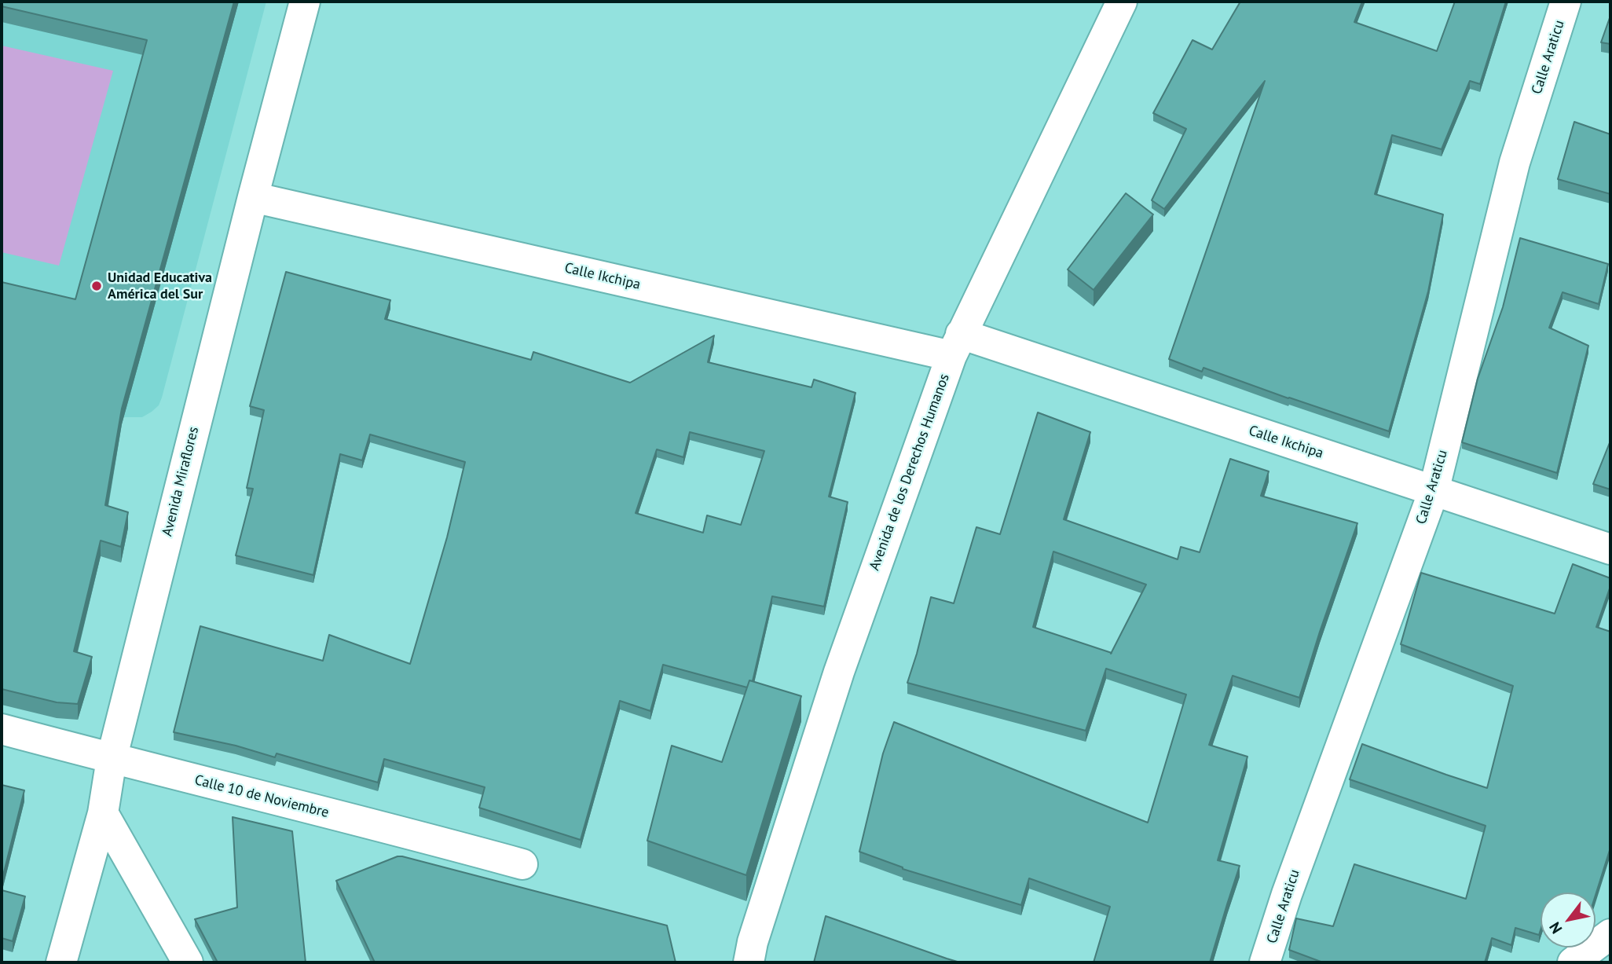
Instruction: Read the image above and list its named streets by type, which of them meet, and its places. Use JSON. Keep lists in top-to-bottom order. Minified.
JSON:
{"streets":{"street":["Calle Araticu","Calle Ikchipa","Avenida de los Derechos Humanos","Avenida Miraflores","Calle 10 de Noviembre"]},"crossings":[["Calle Araticu","Calle Ikchipa"],["Calle Ikchipa","Avenida de los Derechos Humanos"],["Calle Ikchipa","Avenida Miraflores"],["Avenida Miraflores","Calle 10 de Noviembre"]],"places":["Unidad Educativa América del Sur"],"north":"bottom left"}
